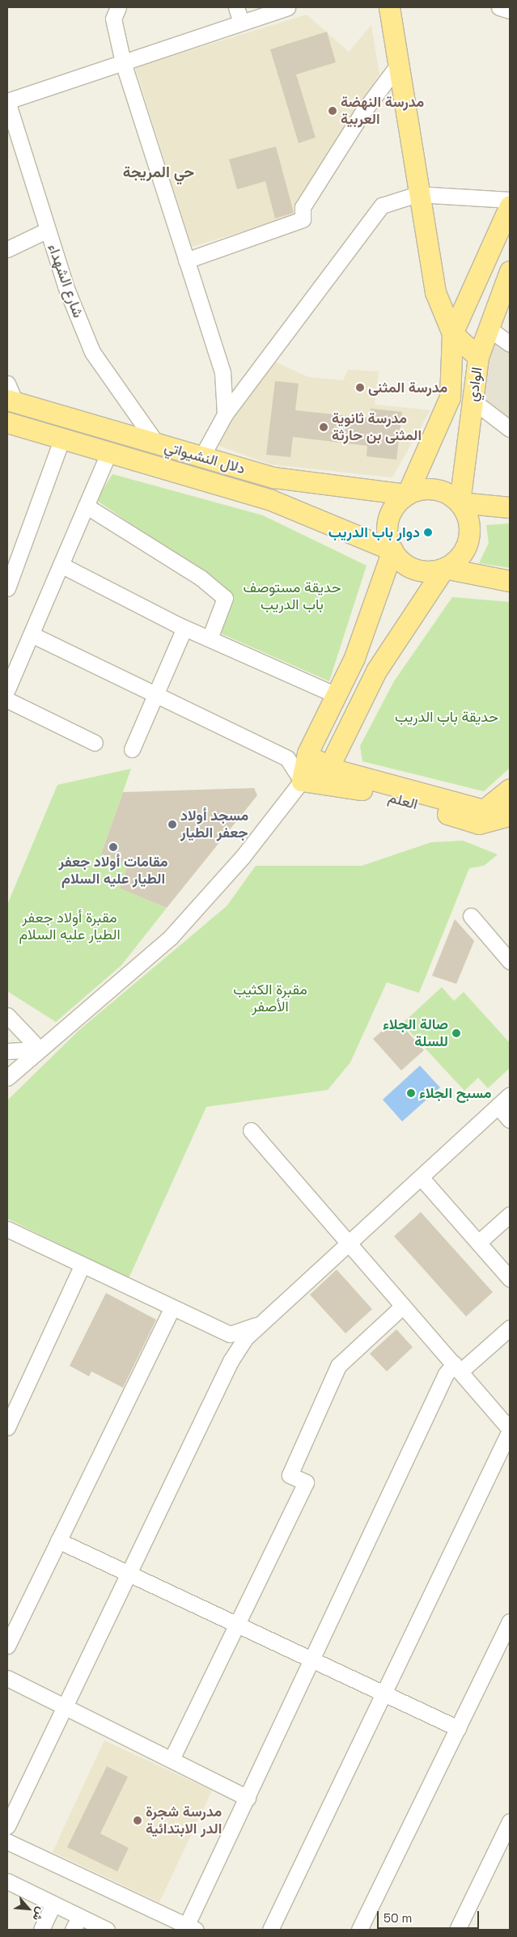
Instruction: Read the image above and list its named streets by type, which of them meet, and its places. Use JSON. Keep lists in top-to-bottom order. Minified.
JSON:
{"streets":{"main road":["الوادي","دلال النشيواتي","العلم"],"street":["شارع الشهداء"]},"crossings":[["شارع الشهداء","دلال النشيواتي"],["الوادي","دلال النشيواتي"]],"districts":["حي المريجة"],"parks":["حديقة مستوصف باب الدريب","حديقة باب الدريب","مقبرة أولاد جعفر الطيار عليه السلام","مقبرة الكثيب الأصفر"],"places":["مدرسة النهضة العربية","مدرسة المثنى","مدرسة ثانوية المثنى بن حارثة","دوار باب الدريب","مسجد أولاد جعفر الطيار","مقامات أولاد جعفر الطيار عليه السلام","صالة الجلاء للسلة","مسبح الجلاء","مدرسة شجرة الدر الابتدائية"],"scale_bar":"50 m","north":"bottom right"}
